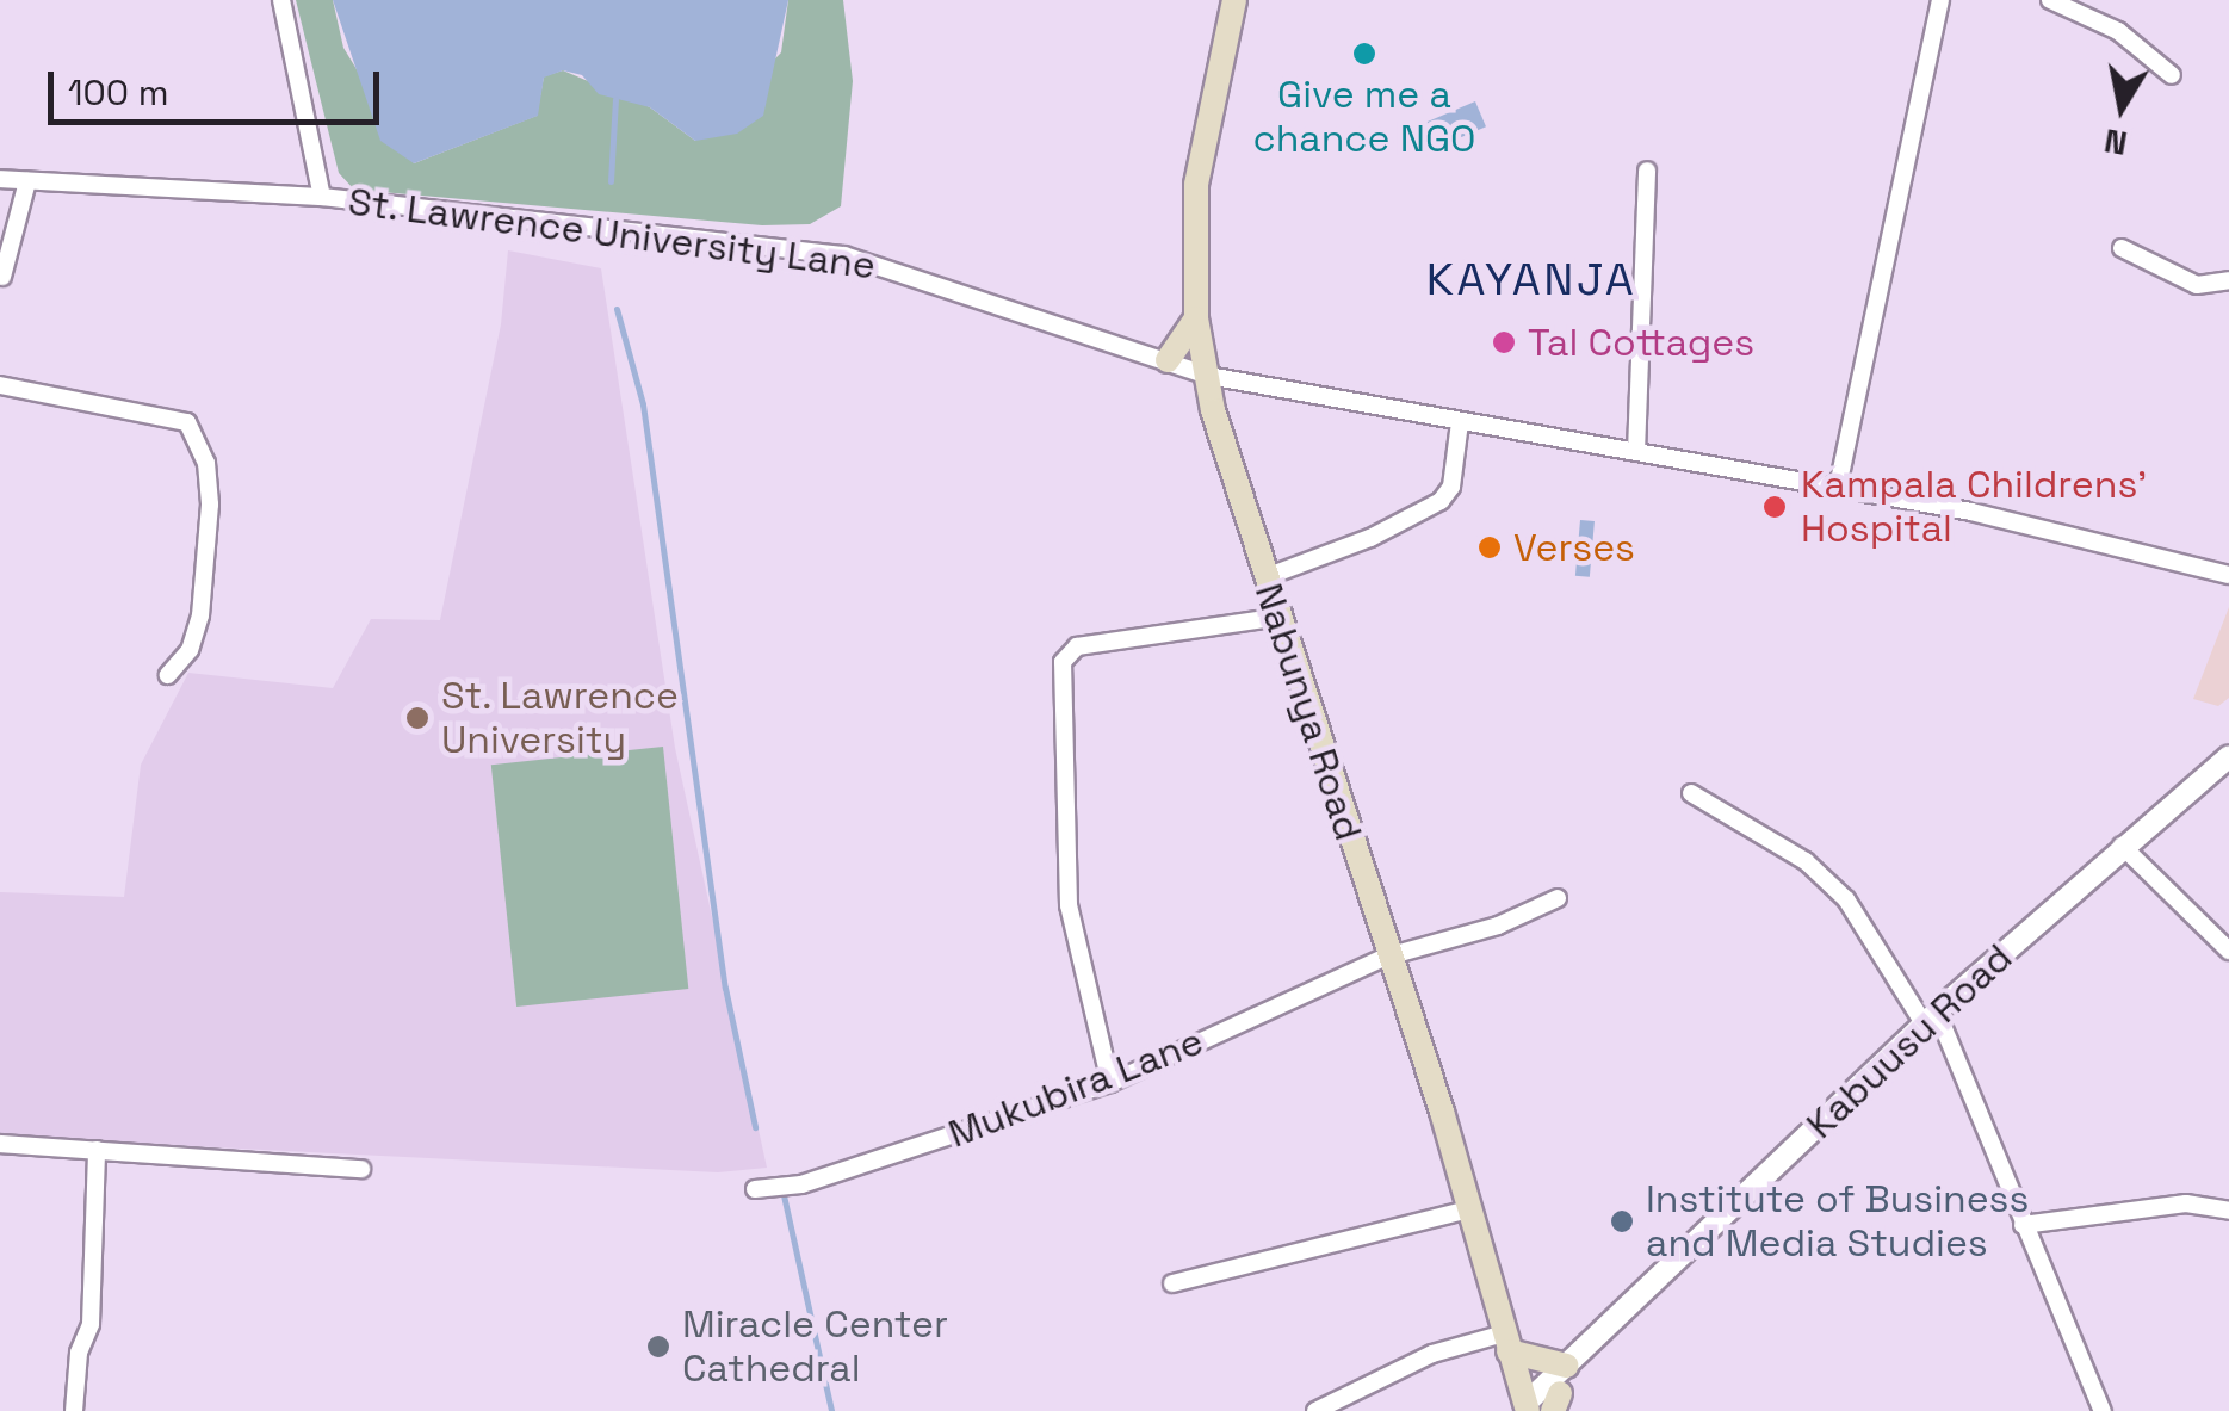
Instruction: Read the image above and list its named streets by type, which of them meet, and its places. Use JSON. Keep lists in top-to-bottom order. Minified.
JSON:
{"streets":{"main road":["Nabunya Road"],"street":["St. Lawrence University Lane","Kabuusu Road","Mukubira Lane"]},"crossings":[["St. Lawrence University Lane","Nabunya Road"],["Nabunya Road","Kabuusu Road"],["Nabunya Road","Mukubira Lane"]],"districts":["KAYANJA"],"places":["Give me a chance NGO","Tal Cottages","Kampala Childrens' Hospital","Verses","St. Lawrence University","Institute of Business and Media Studies","Miracle Center Cathedral"],"scale_bar":"100 m","north":"bottom"}
